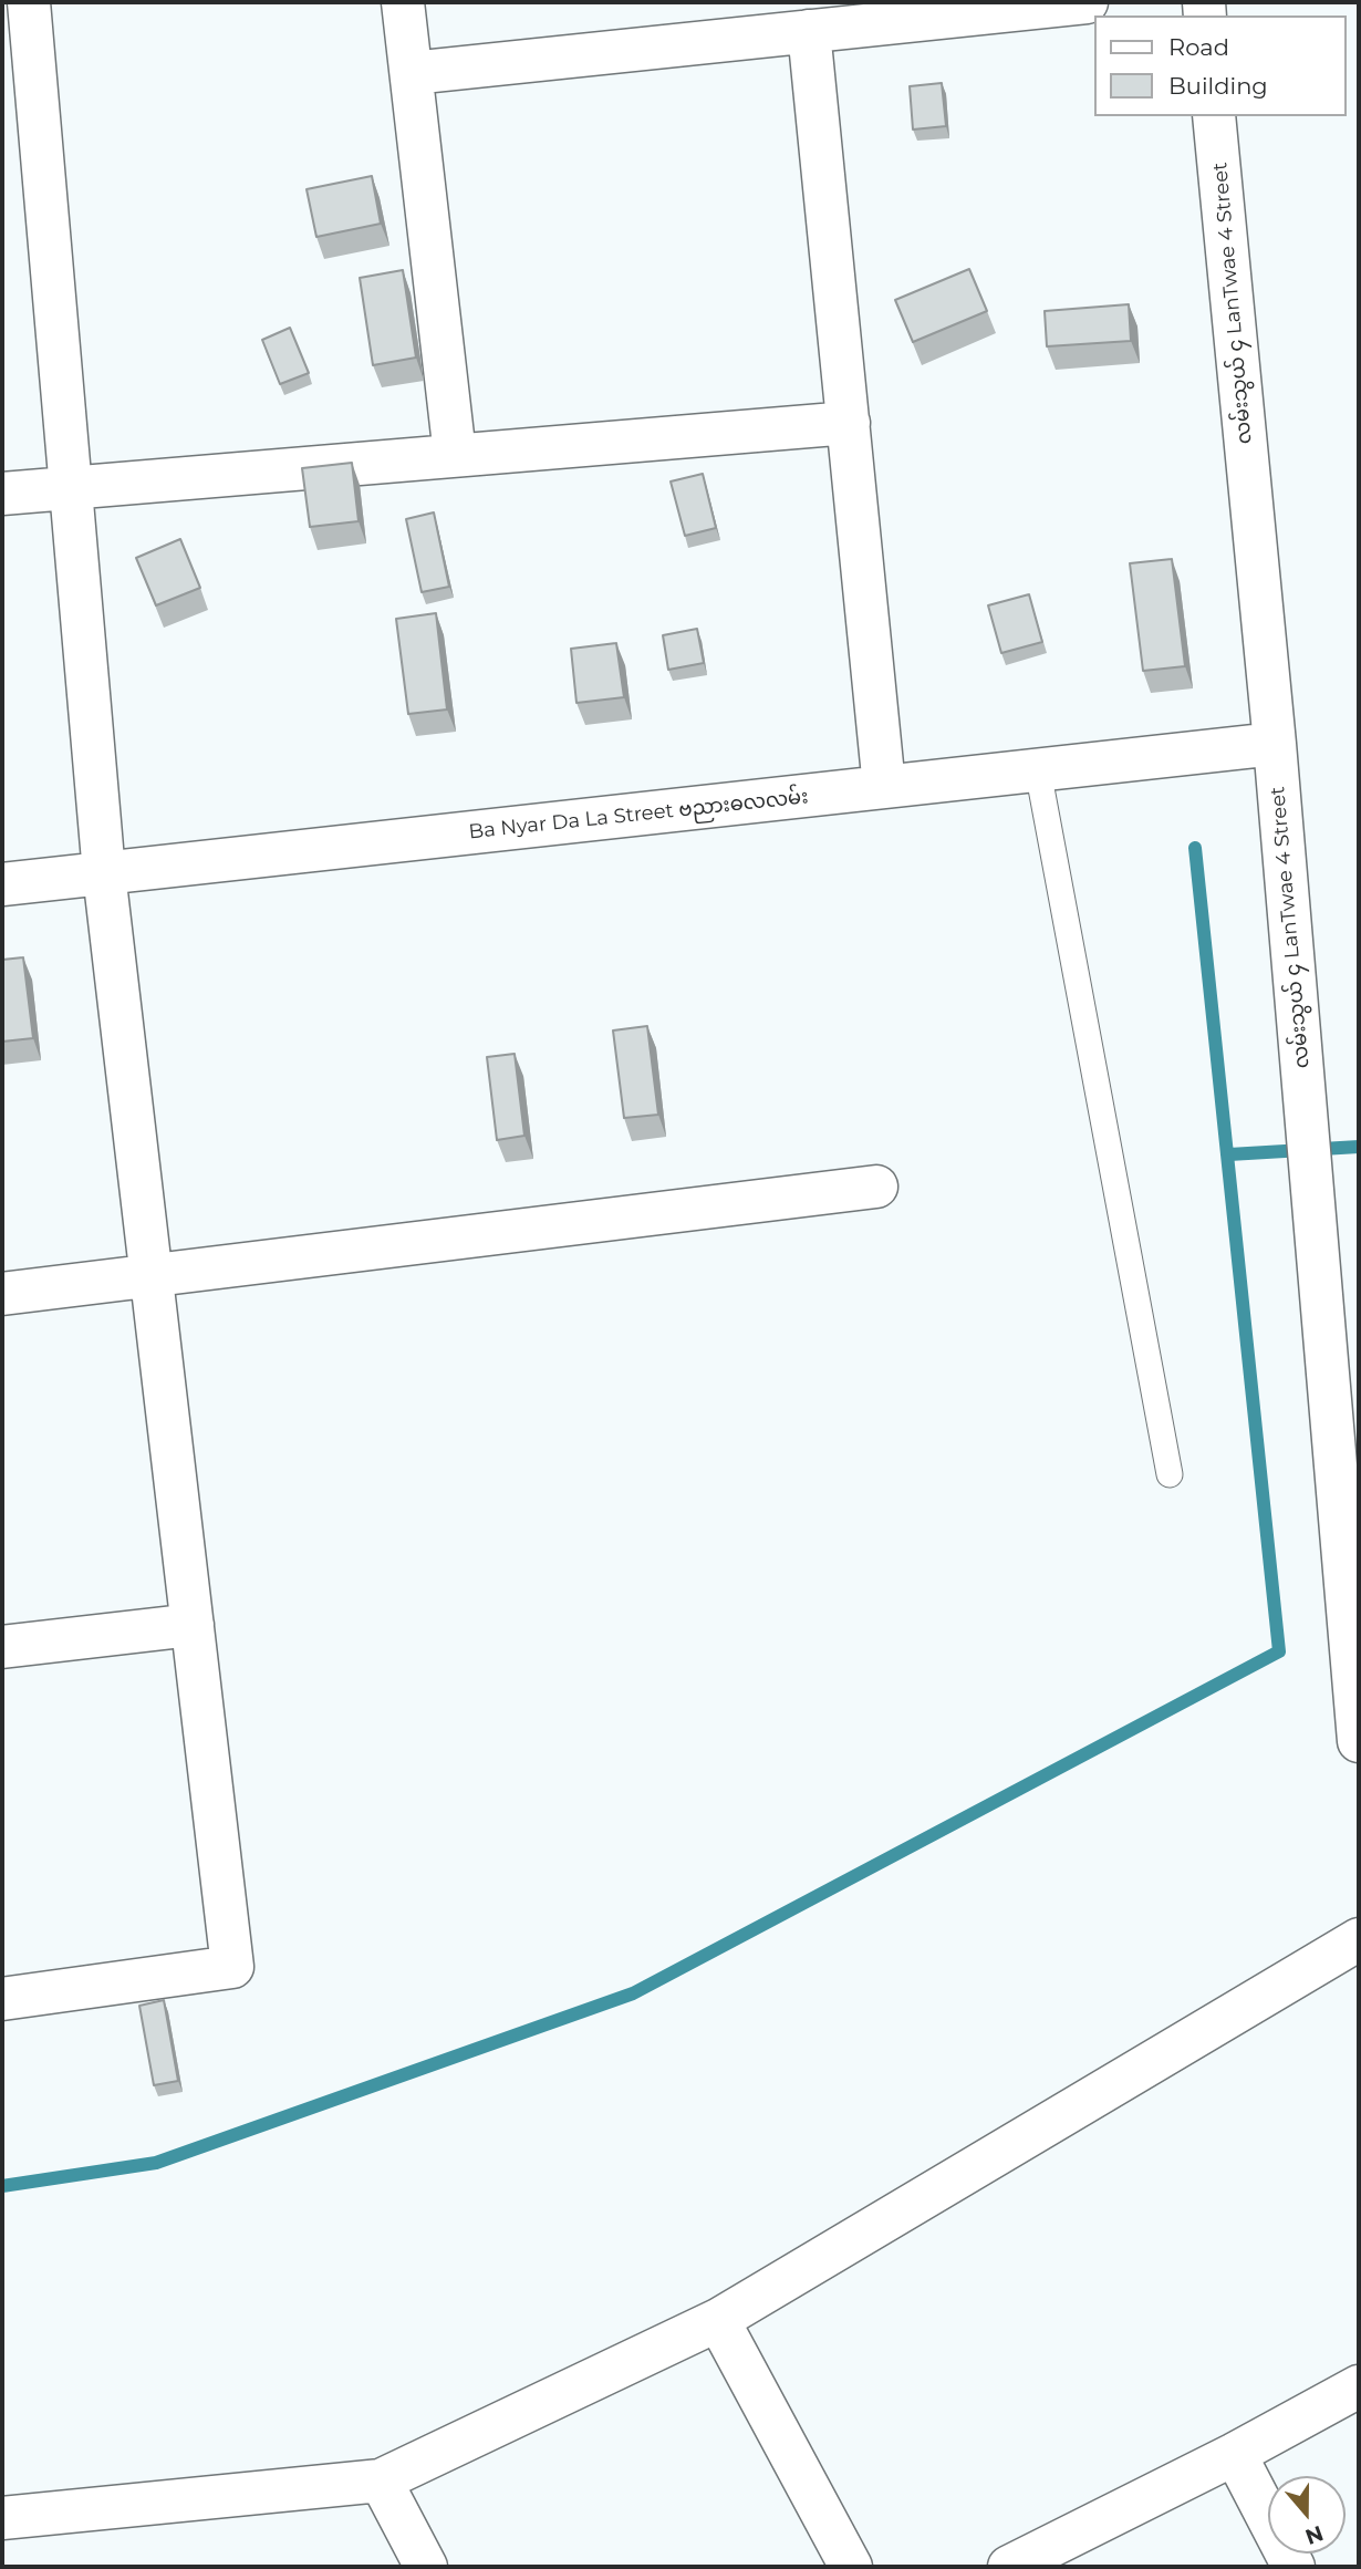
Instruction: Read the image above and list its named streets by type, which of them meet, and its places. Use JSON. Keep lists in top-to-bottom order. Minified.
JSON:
{"streets":{"street":["လမ်းသွယ် ၄ LanTwae 4 Street","Ba Nyar Da La Street ဗညားဓလလမ်း"]},"crossings":[["လမ်းသွယ် ၄ LanTwae 4 Street","Ba Nyar Da La Street ဗညားဓလလမ်း"]],"legend":["Road","Building"],"north":"bottom"}
